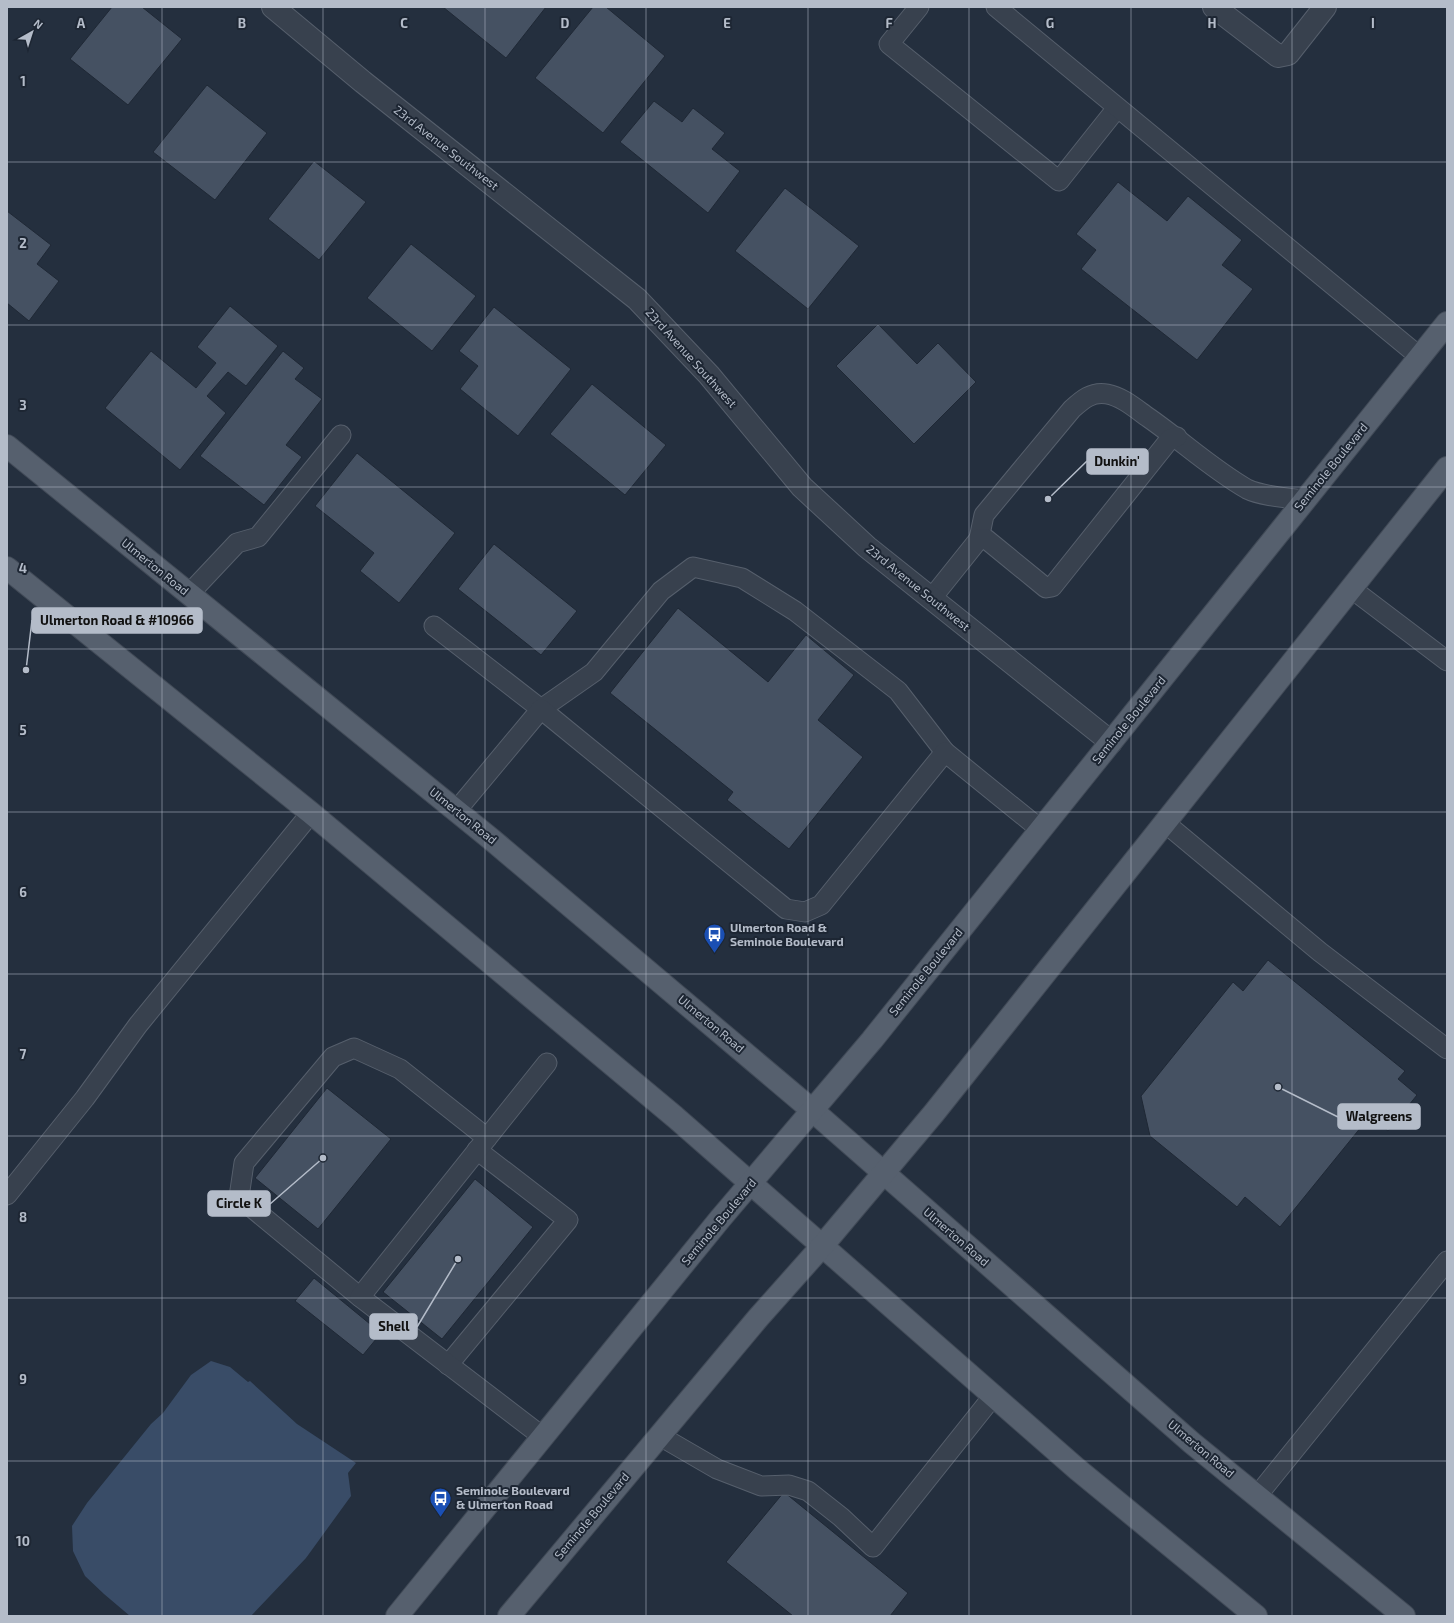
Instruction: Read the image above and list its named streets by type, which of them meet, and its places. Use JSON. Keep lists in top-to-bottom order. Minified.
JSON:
{"streets":{"main road":["Seminole Boulevard","Ulmerton Road"],"street":["23rd Avenue Southwest"]},"crossings":[["23rd Avenue Southwest","Seminole Boulevard"],["Seminole Boulevard","Ulmerton Road"]],"places":{"other":["Dunkin'","Ulmerton Road & #10966","Walgreens","Circle K","Shell"],"bus stop":["Ulmerton Road & Seminole Boulevard","Seminole Boulevard & Ulmerton Road"]},"north":"top right","grid":{"columns":["A","B","C","D","E","F","G","H","I"],"rows":["1","2","3","4","5","6","7","8","9","10"]}}
